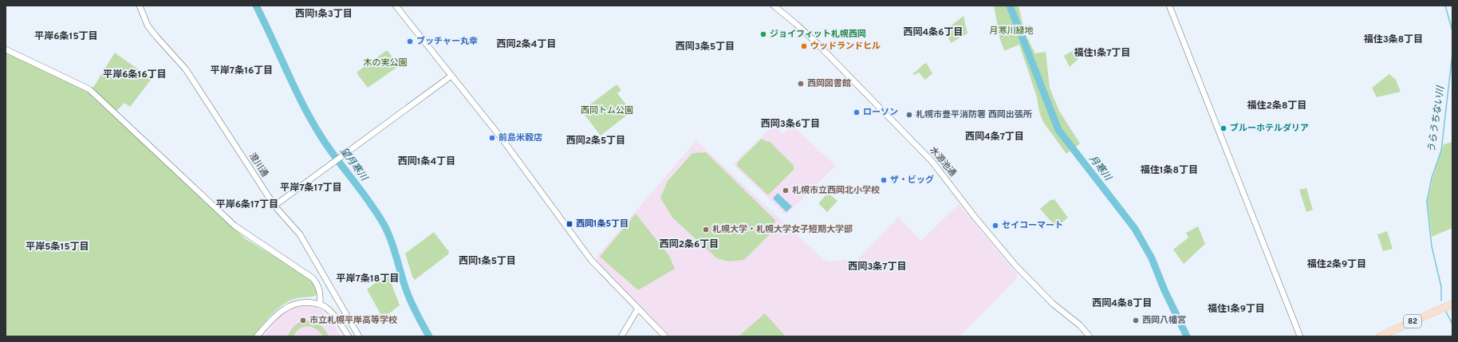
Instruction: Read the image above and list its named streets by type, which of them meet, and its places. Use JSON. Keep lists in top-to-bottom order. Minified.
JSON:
{"streets":{"main road":["82"],"street":["水源池通","澄川通"]},"districts":["西岡1条3丁目","西岡4条6丁目","平岸6条15丁目","福住3条8丁目","西岡2条4丁目","西岡3条5丁目","福住1条7丁目","平岸7条16丁目","平岸6条16丁目","福住2条8丁目","西岡3条6丁目","西岡4条7丁目","西岡2条5丁目","西岡1条4丁目","福住1条8丁目","平岸7条17丁目","平岸6条17丁目","西岡2条6丁目","平岸5条15丁目","西岡1条5丁目","福住2条9丁目","西岡3条7丁目","平岸7条18丁目","西岡4条8丁目","福住1条9丁目"],"water":["うらうちない川","望月寒川","月寒川"],"parks":["月寒川緑地","木の実公園","西岡トム公園"],"places":{"other":["ジョイフィット札幌西岡","ブッチャー丸幸","ウッドランドヒル","西岡図書館","ローソン","札幌市豊平消防署 西岡出張所","ブルーホテルダリア","前島米穀店","ザ・ビッグ","札幌市立西岡北小学校","セイコーマート","札幌大学・札幌大学女子短期大学部","市立札幌平岸高等学校","西岡八幡宮"],"transit":["西岡1条5丁目"]}}
